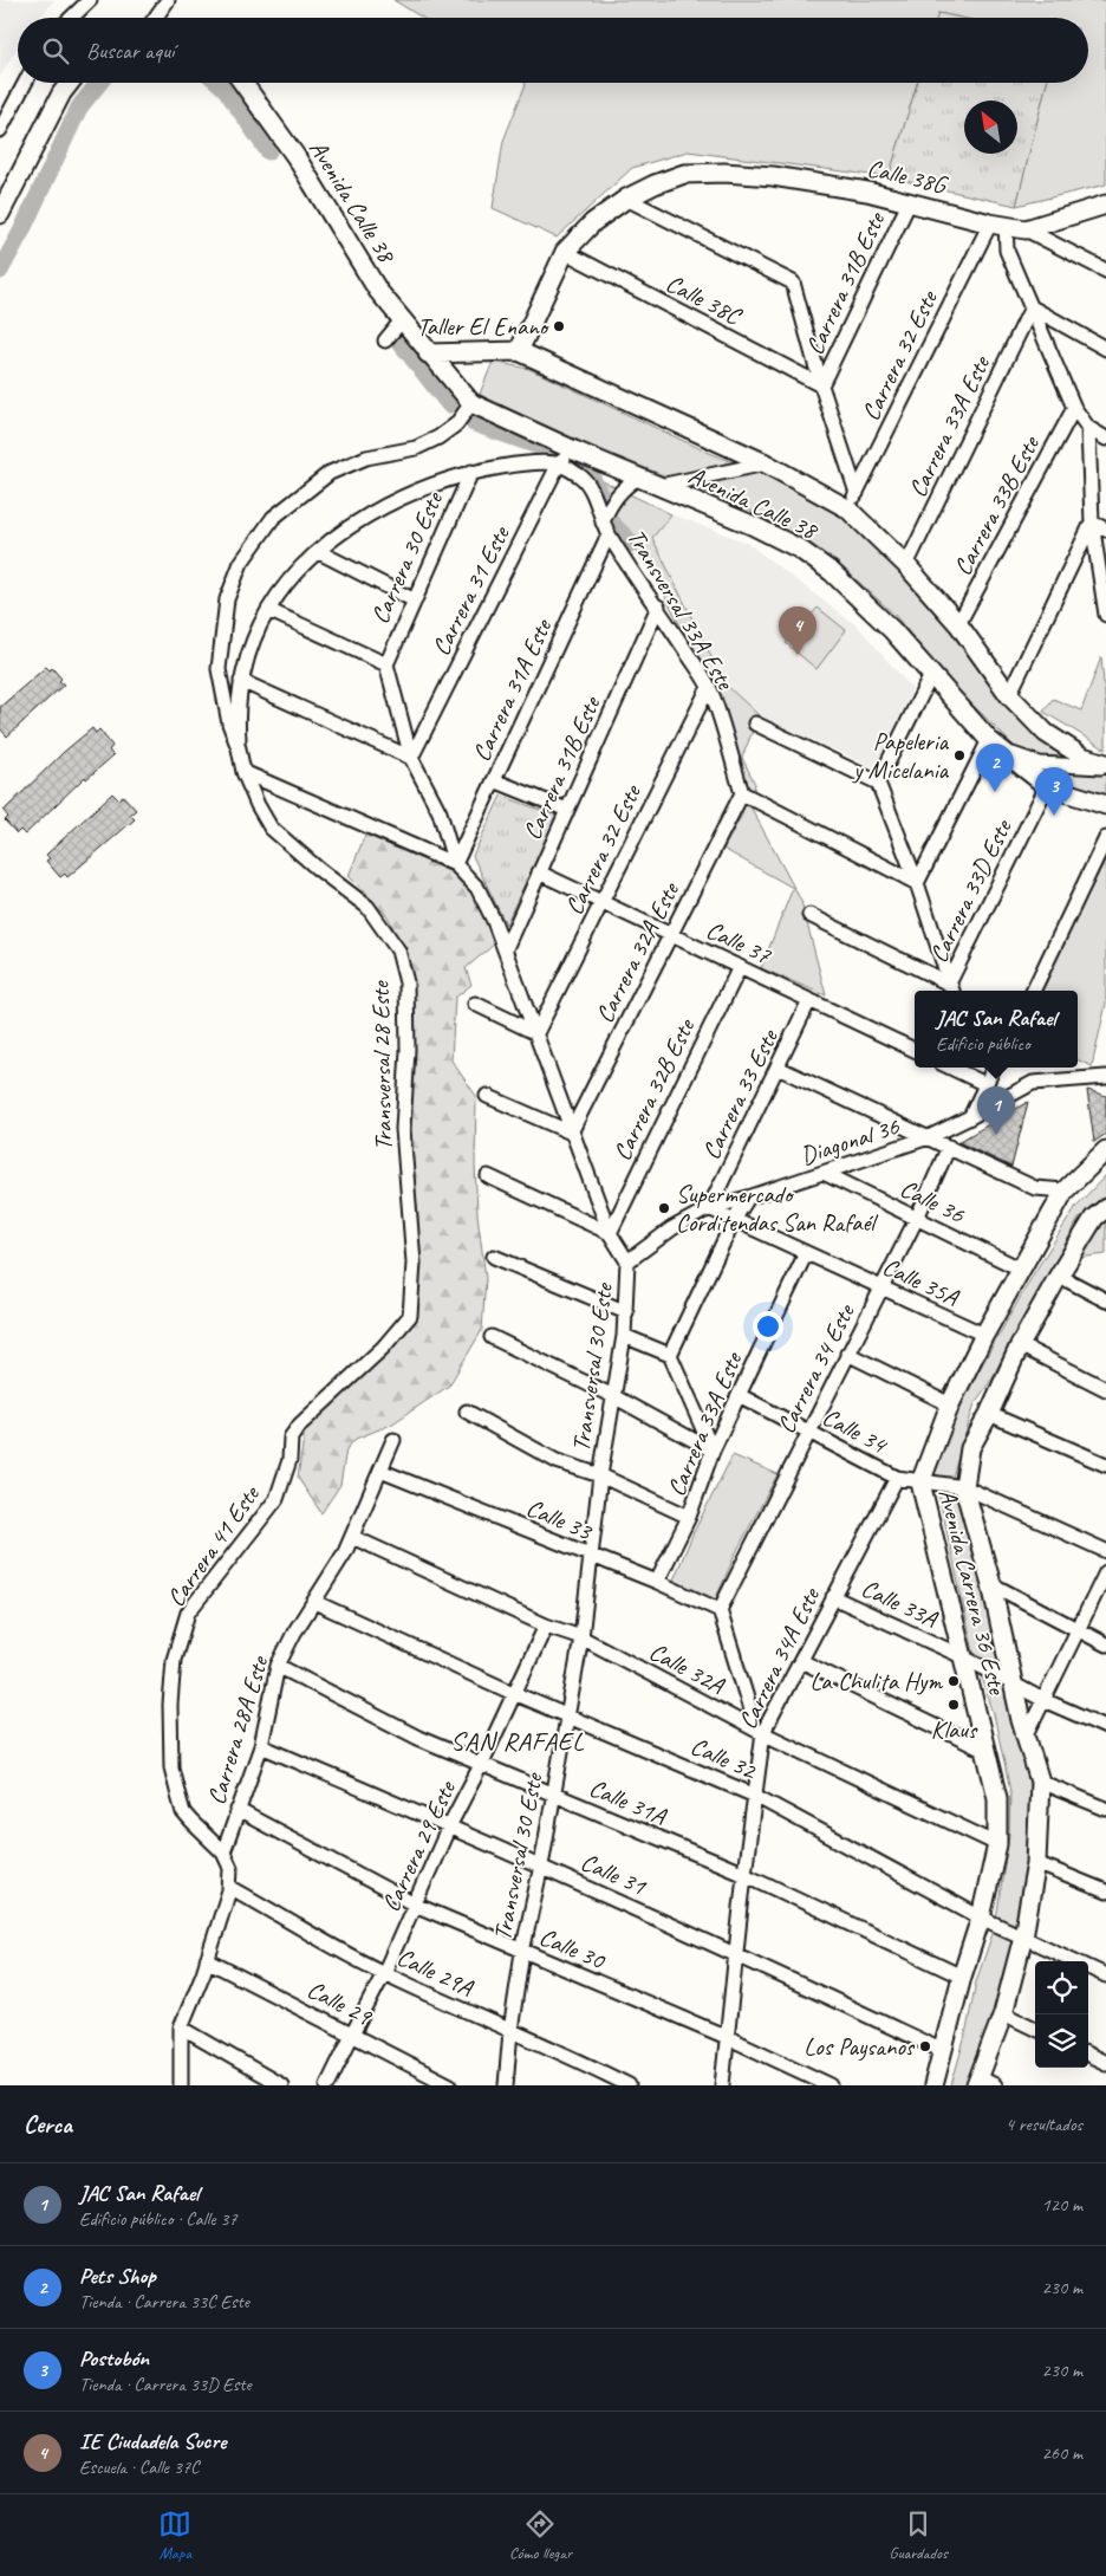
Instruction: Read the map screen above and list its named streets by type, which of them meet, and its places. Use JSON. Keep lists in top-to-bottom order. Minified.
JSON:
{"streets":{"street":["Calle 38G","Avenida Calle 38","Carrera 31B Este","Calle 38C","Carrera 32 Este","Carrera 33A Este","Carrera 33B Este","Carrera 30 Este","Carrera 31 Este","Transversal 33A Este","Carrera 31A Este","Carrera 33D Este","Calle 37","Carrera 32A Este","Transversal 28 Este","Carrera 32B Este","Carrera 33 Este","Diagonal 36","Calle 36","Calle 35A","Transversal 30 Este","Carrera 34 Este","Calle 34","Calle 33","Carrera 41 Este","Avenida Carrera 36 Este","Calle 33A","Carrera 34A Este","Calle 32A","Carrera 28A Este","Calle 32","Calle 31A","Carrera 29 Este","Calle 31","Calle 30","Calle 29A","Calle 29"]},"crossings":[["Calle 38G","Carrera 31B Este"],["Calle 38G","Carrera 32 Este"],["Avenida Calle 38","Carrera 32 Este"],["Avenida Calle 38","Carrera 33A Este"],["Avenida Calle 38","Carrera 33B Este"],["Avenida Calle 38","Carrera 31 Este"],["Avenida Calle 38","Carrera 31A Este"],["Avenida Calle 38","Carrera 33D Este"],["Avenida Calle 38","Transversal 28 Este"],["Carrera 31B Este","Calle 38C"],["Carrera 31B Este","Transversal 33A Este"],["Carrera 31B Este","Calle 37"],["Carrera 31B Este","Transversal 30 Este"],["Carrera 32 Este","Transversal 33A Este"],["Carrera 32 Este","Calle 37"],["Carrera 32 Este","Transversal 30 Este"],["Carrera 33A Este","Calle 35A"],["Carrera 33A Este","Calle 34"],["Carrera 33A Este","Calle 33"],["Carrera 30 Este","Transversal 30 Este"],["Carrera 31 Este","Transversal 33A Este"],["Carrera 31 Este","Transversal 30 Este"],["Transversal 33A Este","Carrera 31A Este"],["Transversal 33A Este","Carrera 32A Este"],["Carrera 31A Este","Transversal 30 Este"],["Calle 37","Carrera 32A Este"],["Calle 37","Carrera 32B Este"],["Calle 37","Carrera 33 Este"],["Carrera 32A Este","Transversal 30 Este"],["Transversal 28 Este","Carrera 41 Este"],["Carrera 32B Este","Transversal 30 Este"],["Carrera 33 Este","Diagonal 36"],["Carrera 33 Este","Calle 35A"],["Diagonal 36","Calle 36"],["Diagonal 36","Calle 35A"],["Diagonal 36","Transversal 30 Este"],["Calle 36","Carrera 34 Este"],["Calle 36","Avenida Carrera 36 Este"],["Calle 35A","Carrera 34 Este"],["Calle 35A","Avenida Carrera 36 Este"],["Transversal 30 Este","Calle 33"],["Transversal 30 Este","Calle 32A"],["Transversal 30 Este","Calle 32"],["Transversal 30 Este","Calle 31A"],["Transversal 30 Este","Calle 31"],["Transversal 30 Este","Calle 30"],["Transversal 30 Este","Calle 29A"],["Carrera 34 Este","Calle 34"],["Carrera 34 Este","Calle 33"],["Calle 34","Avenida Carrera 36 Este"],["Calle 34","Carrera 34A Este"],["Calle 33","Carrera 28A Este"],["Carrera 41 Este","Carrera 28A Este"],["Avenida Carrera 36 Este","Calle 33A"],["Avenida Carrera 36 Este","Calle 32A"],["Avenida Carrera 36 Este","Calle 32"],["Avenida Carrera 36 Este","Calle 31A"],["Avenida Carrera 36 Este","Calle 31"],["Calle 33A","Carrera 34A Este"],["Carrera 34A Este","Calle 32A"],["Carrera 34A Este","Calle 32"],["Carrera 34A Este","Calle 31A"],["Carrera 34A Este","Calle 31"],["Carrera 34A Este","Calle 30"],["Calle 32A","Carrera 28A Este"],["Calle 32A","Carrera 29 Este"],["Carrera 28A Este","Calle 32"],["Carrera 28A Este","Calle 31A"],["Carrera 28A Este","Calle 31"],["Carrera 28A Este","Calle 30"],["Calle 32","Carrera 29 Este"],["Calle 31A","Carrera 29 Este"],["Carrera 29 Este","Calle 31"],["Carrera 29 Este","Calle 30"],["Carrera 29 Este","Calle 29A"],["Carrera 29 Este","Calle 29"]],"districts":["SAN RAFAEL"],"places":["Taller El Enano","Papeleria y Micelania","Supermercado Corditendas San Rafaél","La Chulita Hym","Klaus","Los Paysanos"],"north":"top left","page":{"search":"Buscar aquí","pins":["4","2","3","1"],"popup":["JAC San Rafael","Edificio público"],"heading":["Cerca","4 resultados"],"list":[{"mark":"1","name":"JAC San Rafael","note":"Edificio público · Calle 37","value":"120 m"},{"mark":"2","name":"Pets Shop","note":"Tienda · Carrera 33C Este","value":"230 m"},{"mark":"3","name":"Postobón","note":"Tienda · Carrera 33D Este","value":"230 m"},{"mark":"4","name":"IE Ciudadela Sucre","note":"Escuela · Calle 37C","value":"260 m"}],"nav":["Mapa","Cómo llegar","Guardados"]}}
